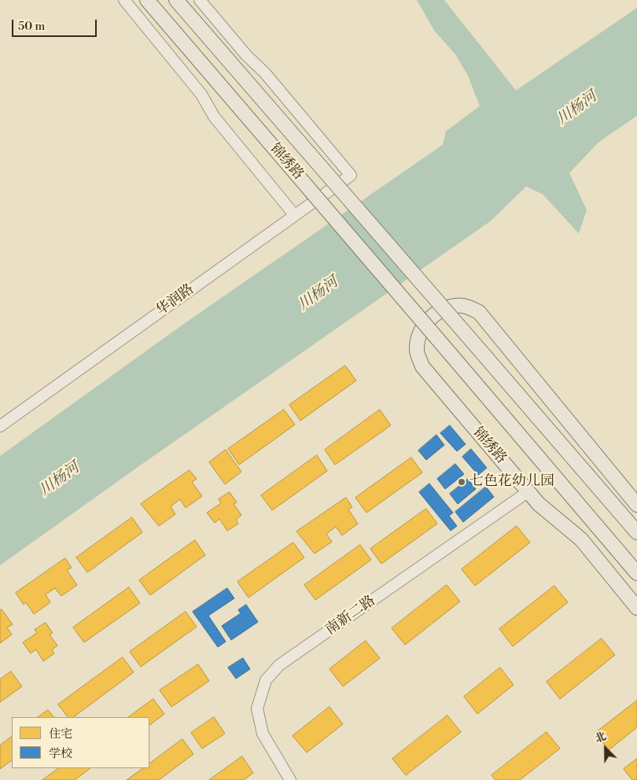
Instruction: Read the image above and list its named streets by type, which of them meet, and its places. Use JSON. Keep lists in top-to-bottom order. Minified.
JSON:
{"streets":{"main road":["锦绣路"],"street":["华润路","南新二路"]},"crossings":[["锦绣路","南新二路"]],"water":["川杨河"],"places":["七色花幼儿园"],"legend":["住宅","学校"],"scale_bar":"50 m","north":"top left"}
